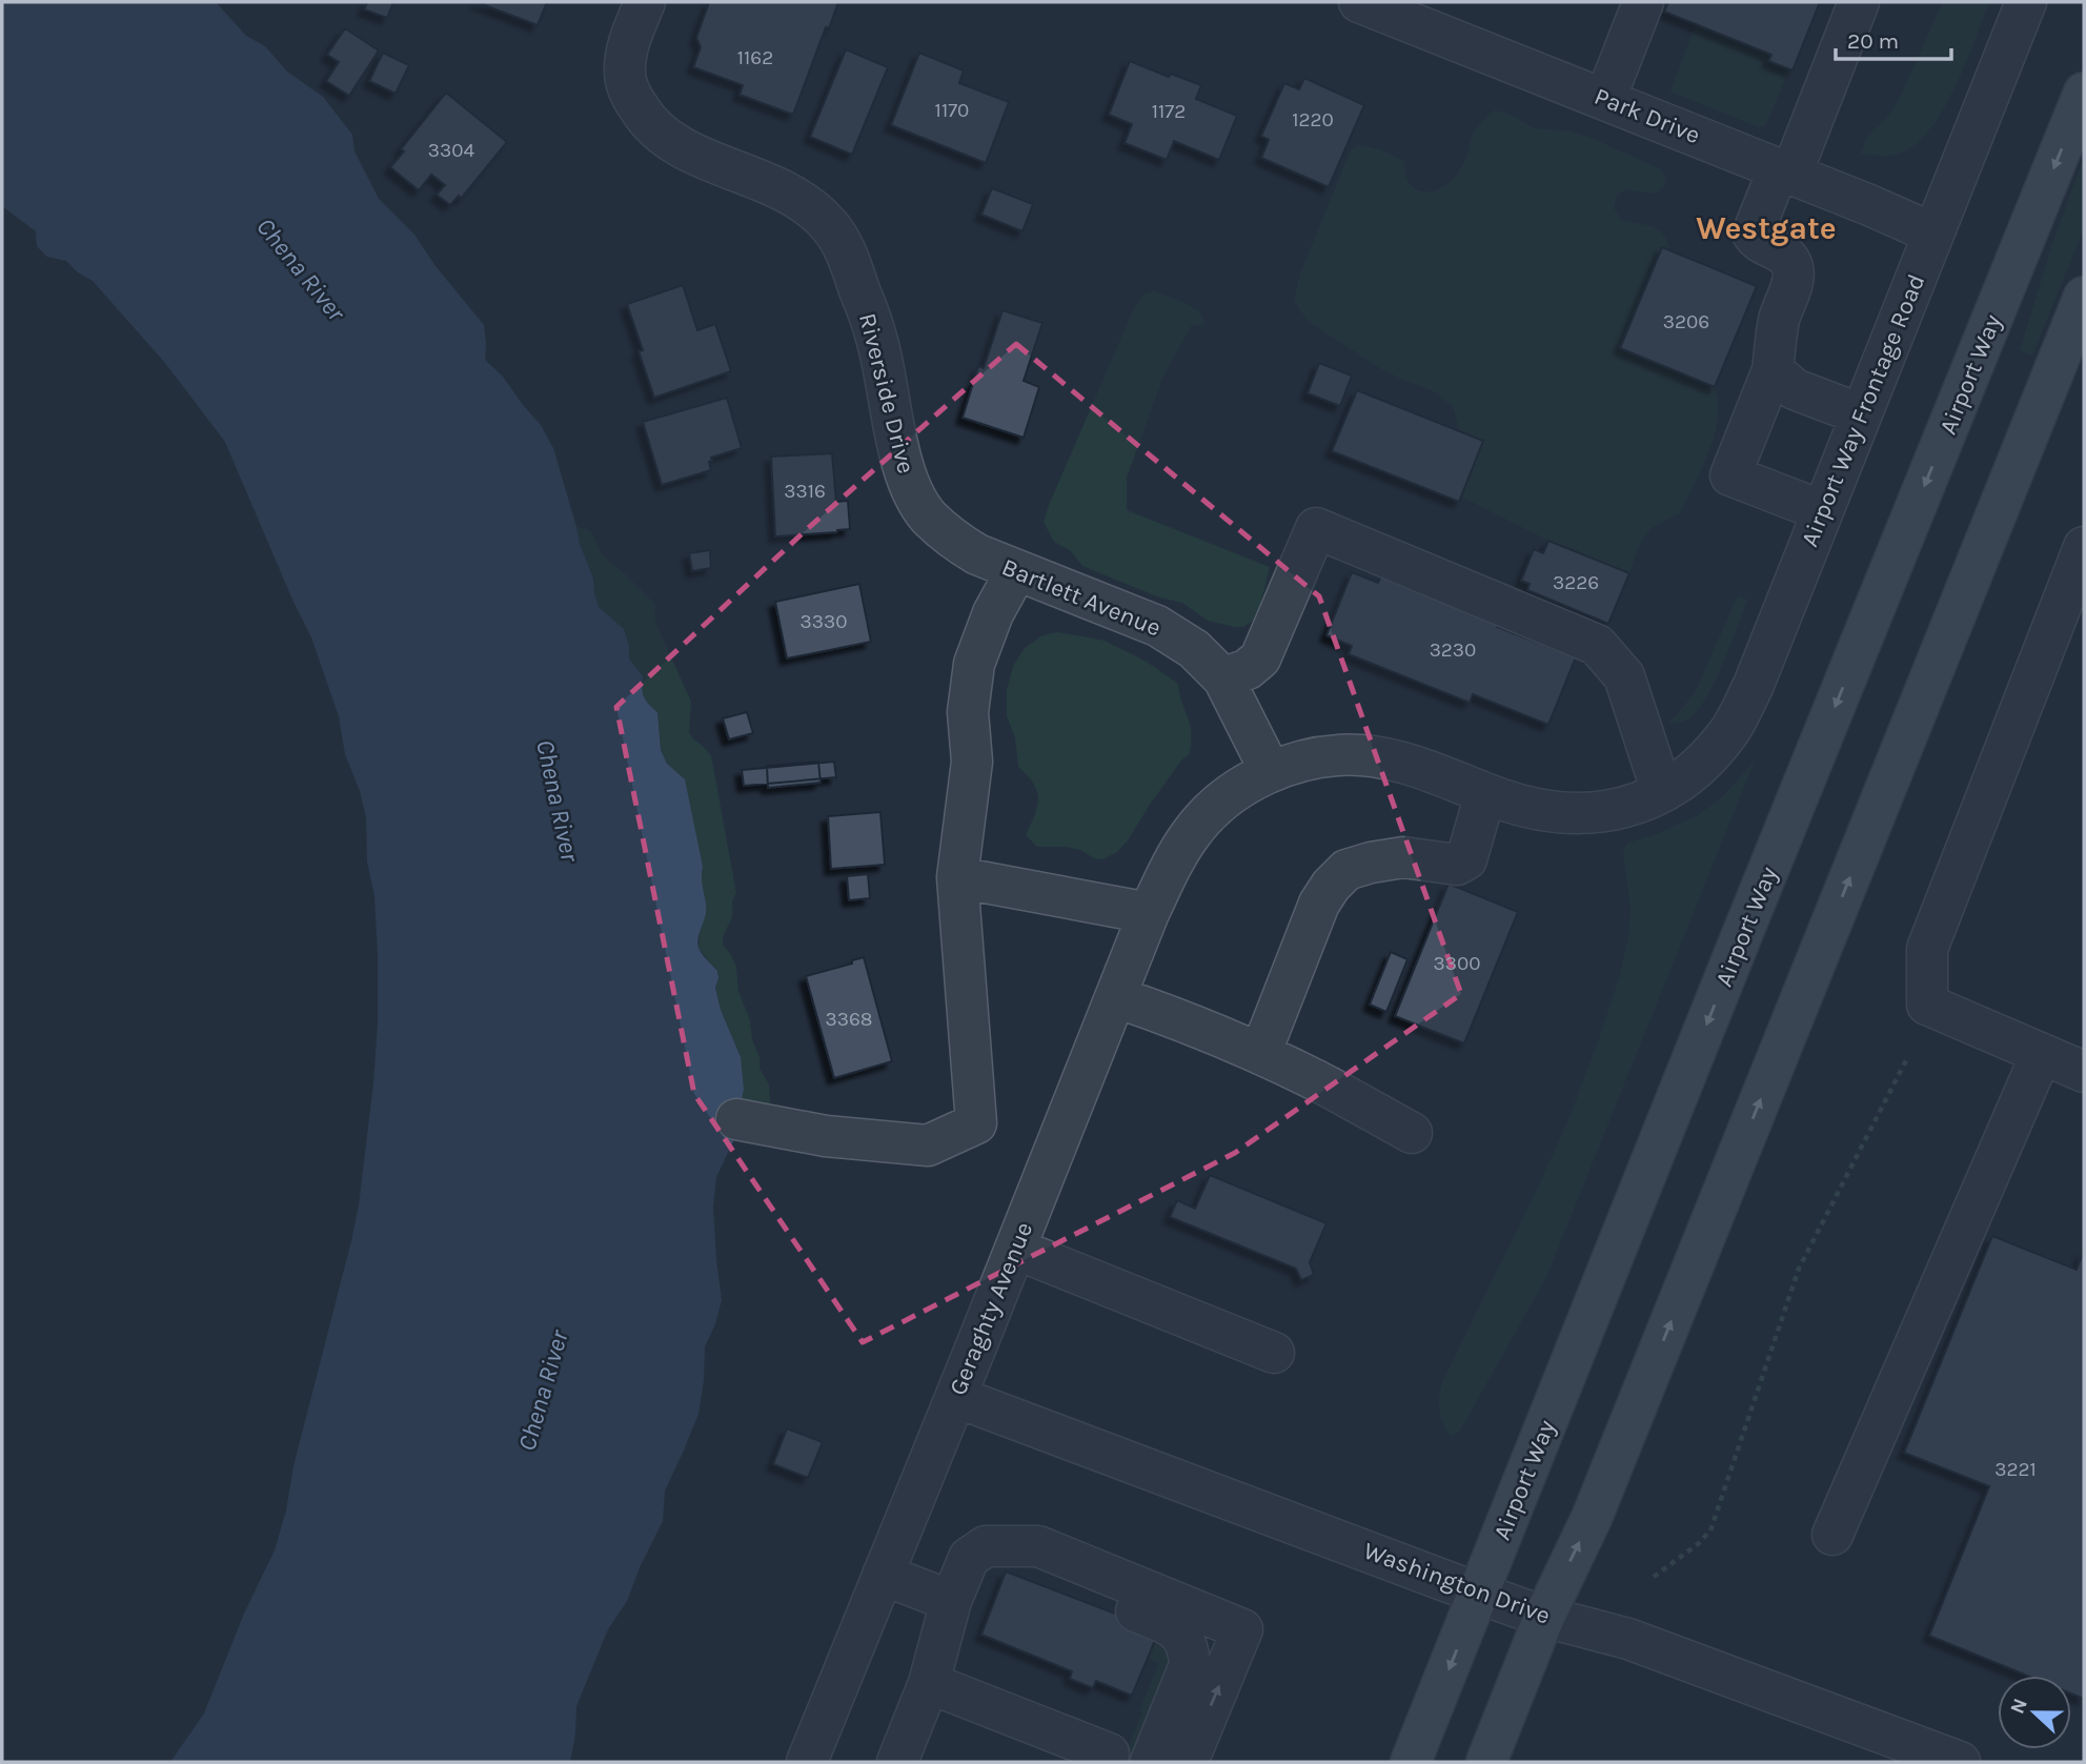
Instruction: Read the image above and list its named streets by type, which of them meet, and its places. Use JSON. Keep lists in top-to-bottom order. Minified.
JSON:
{"streets":{"main road":["Airport Way"],"street":["Park Drive","Riverside Drive","Airport Way Frontage Road","Bartlett Avenue","Geraghty Avenue","Washington Drive"]},"crossings":[["Park Drive","Airport Way Frontage Road"],["Airport Way","Washington Drive"],["Riverside Drive","Bartlett Avenue"],["Bartlett Avenue","Geraghty Avenue"],["Geraghty Avenue","Washington Drive"]],"districts":["Westgate"],"water":["Chena River"],"house_numbers":["1162","1170","1172","1220","3304","3206","3316","3226","3330","3230","3300","3368","3221"],"scale_bar":"20 m","north":"left"}
